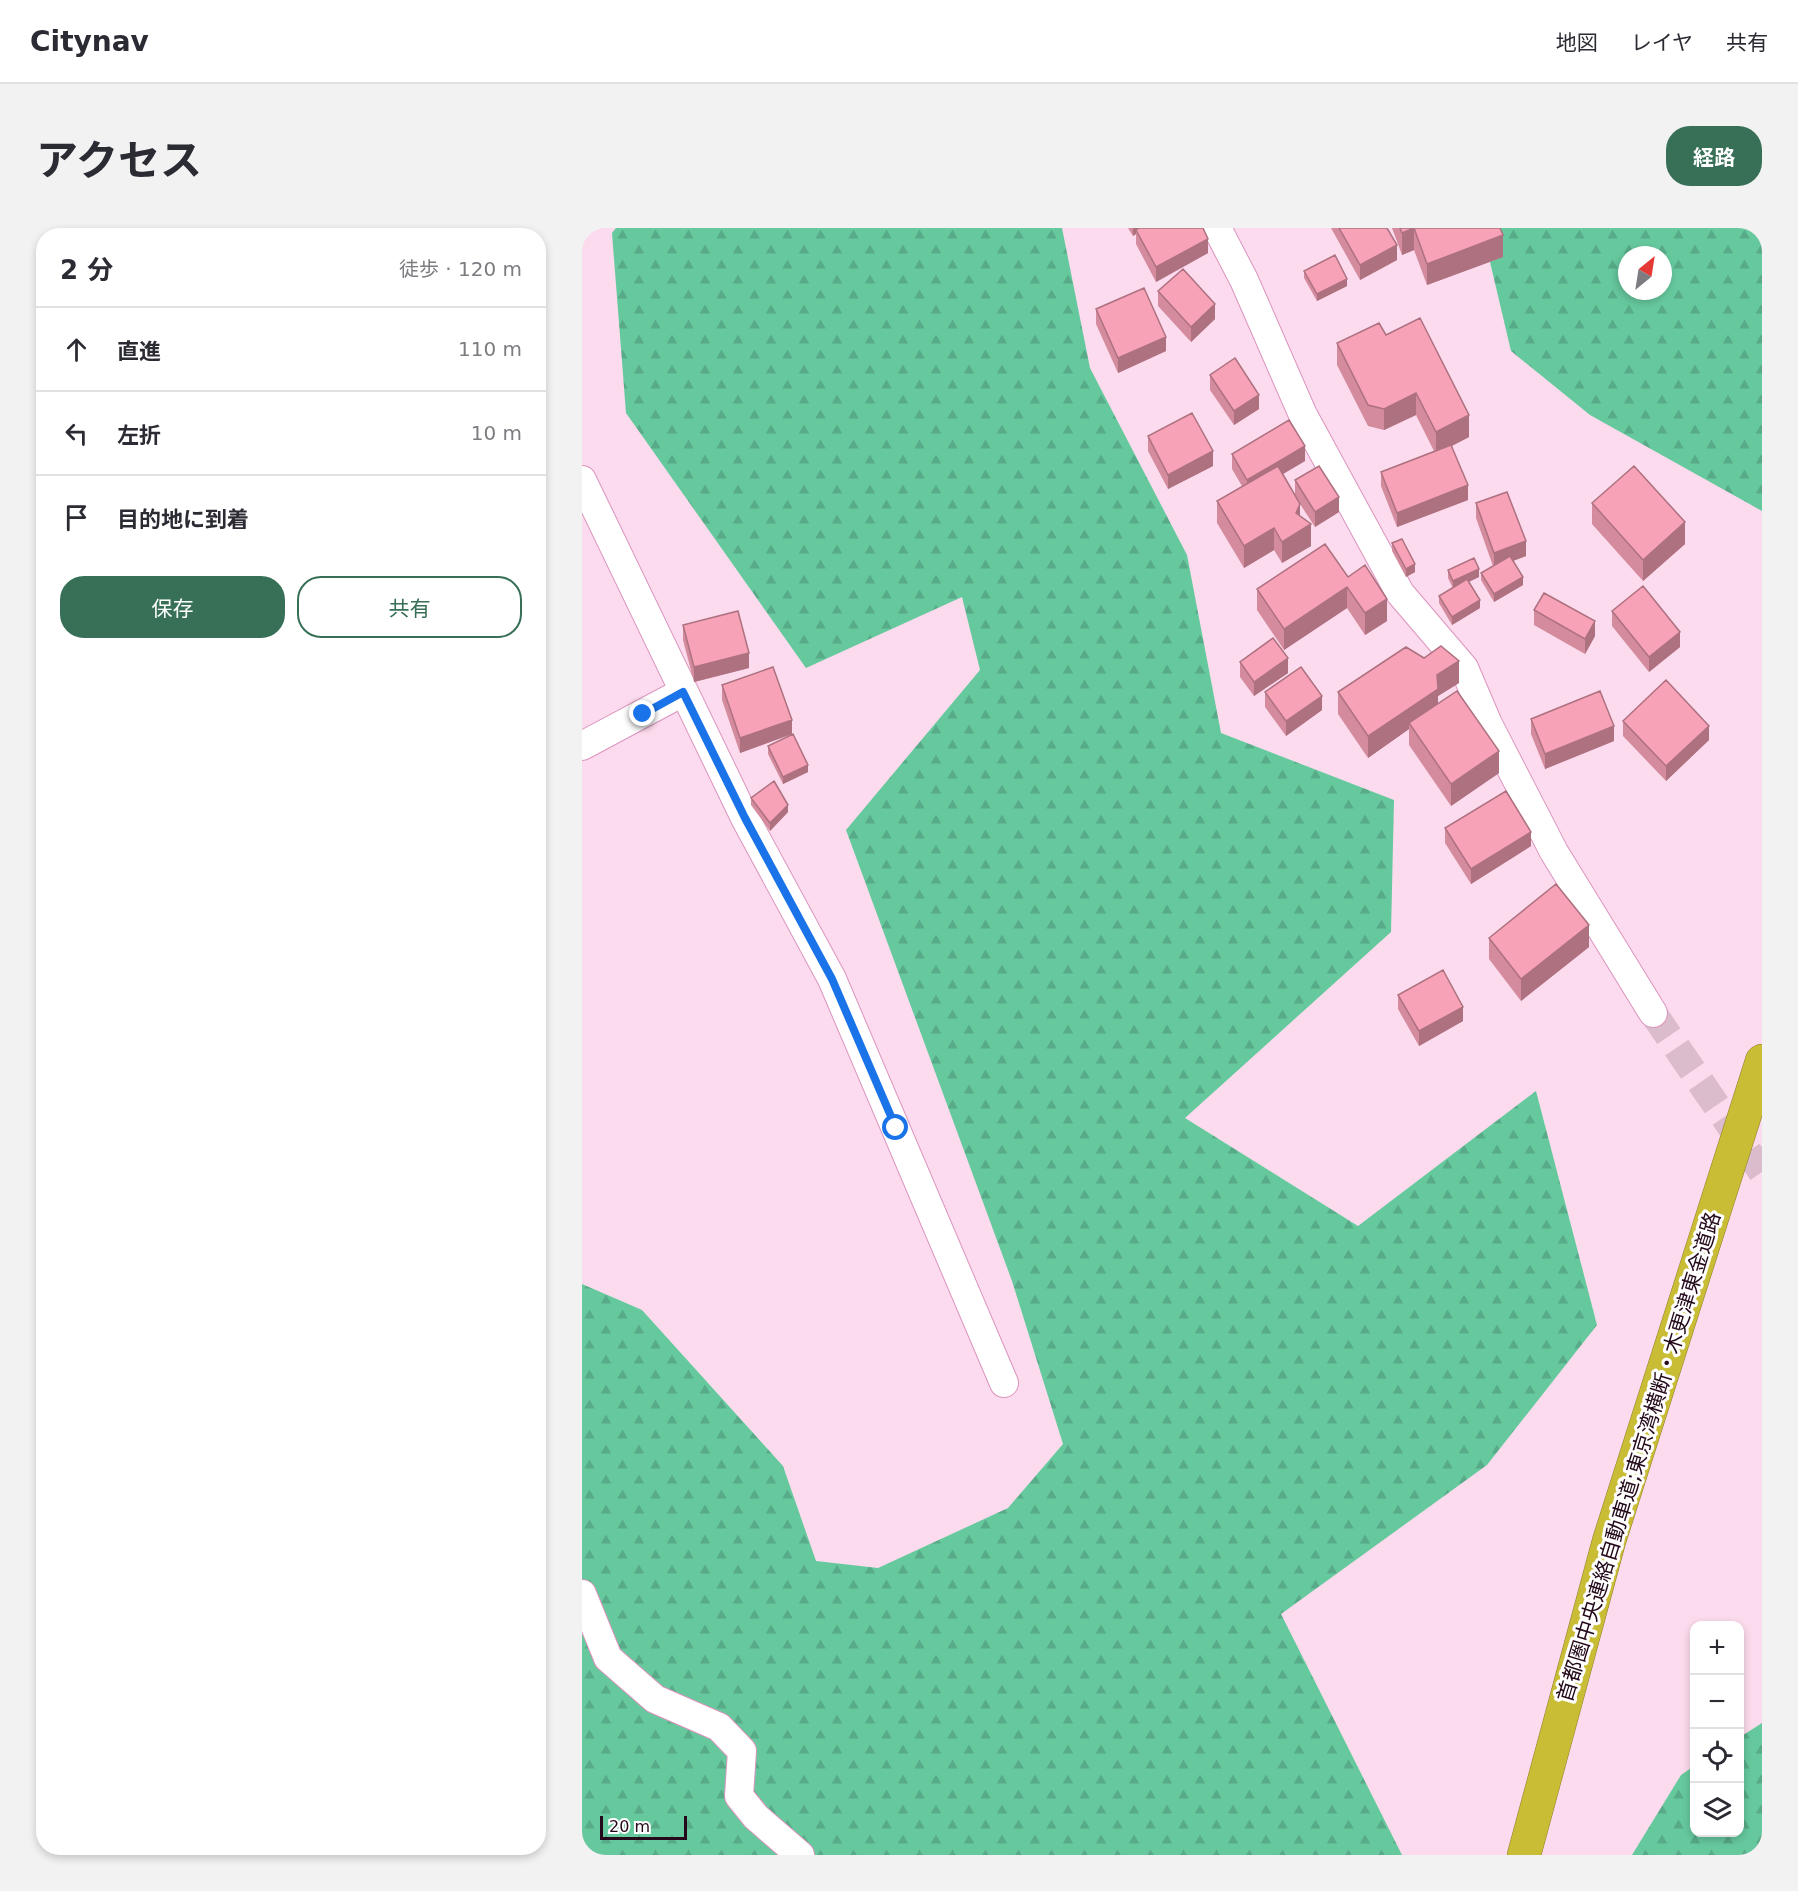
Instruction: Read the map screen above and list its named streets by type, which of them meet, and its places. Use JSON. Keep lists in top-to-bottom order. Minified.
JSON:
{"streets":{"highway":["首都圏中央連絡自動車道;東京湾横断・木更津東金道路"]},"scale_bar":"20 m","north":"top right","page":{"header":"Citynav","nav":["地図","レイヤ","共有"],"title":"アクセス","buttons":["経路",["保存","共有"]],"heading":["2 分","徒歩 · 120 m"],"list":[["直進","110 m"],["左折","10 m"],"目的地に到着"],"map_buttons":["+","−"],"scale":"20 m"}}
